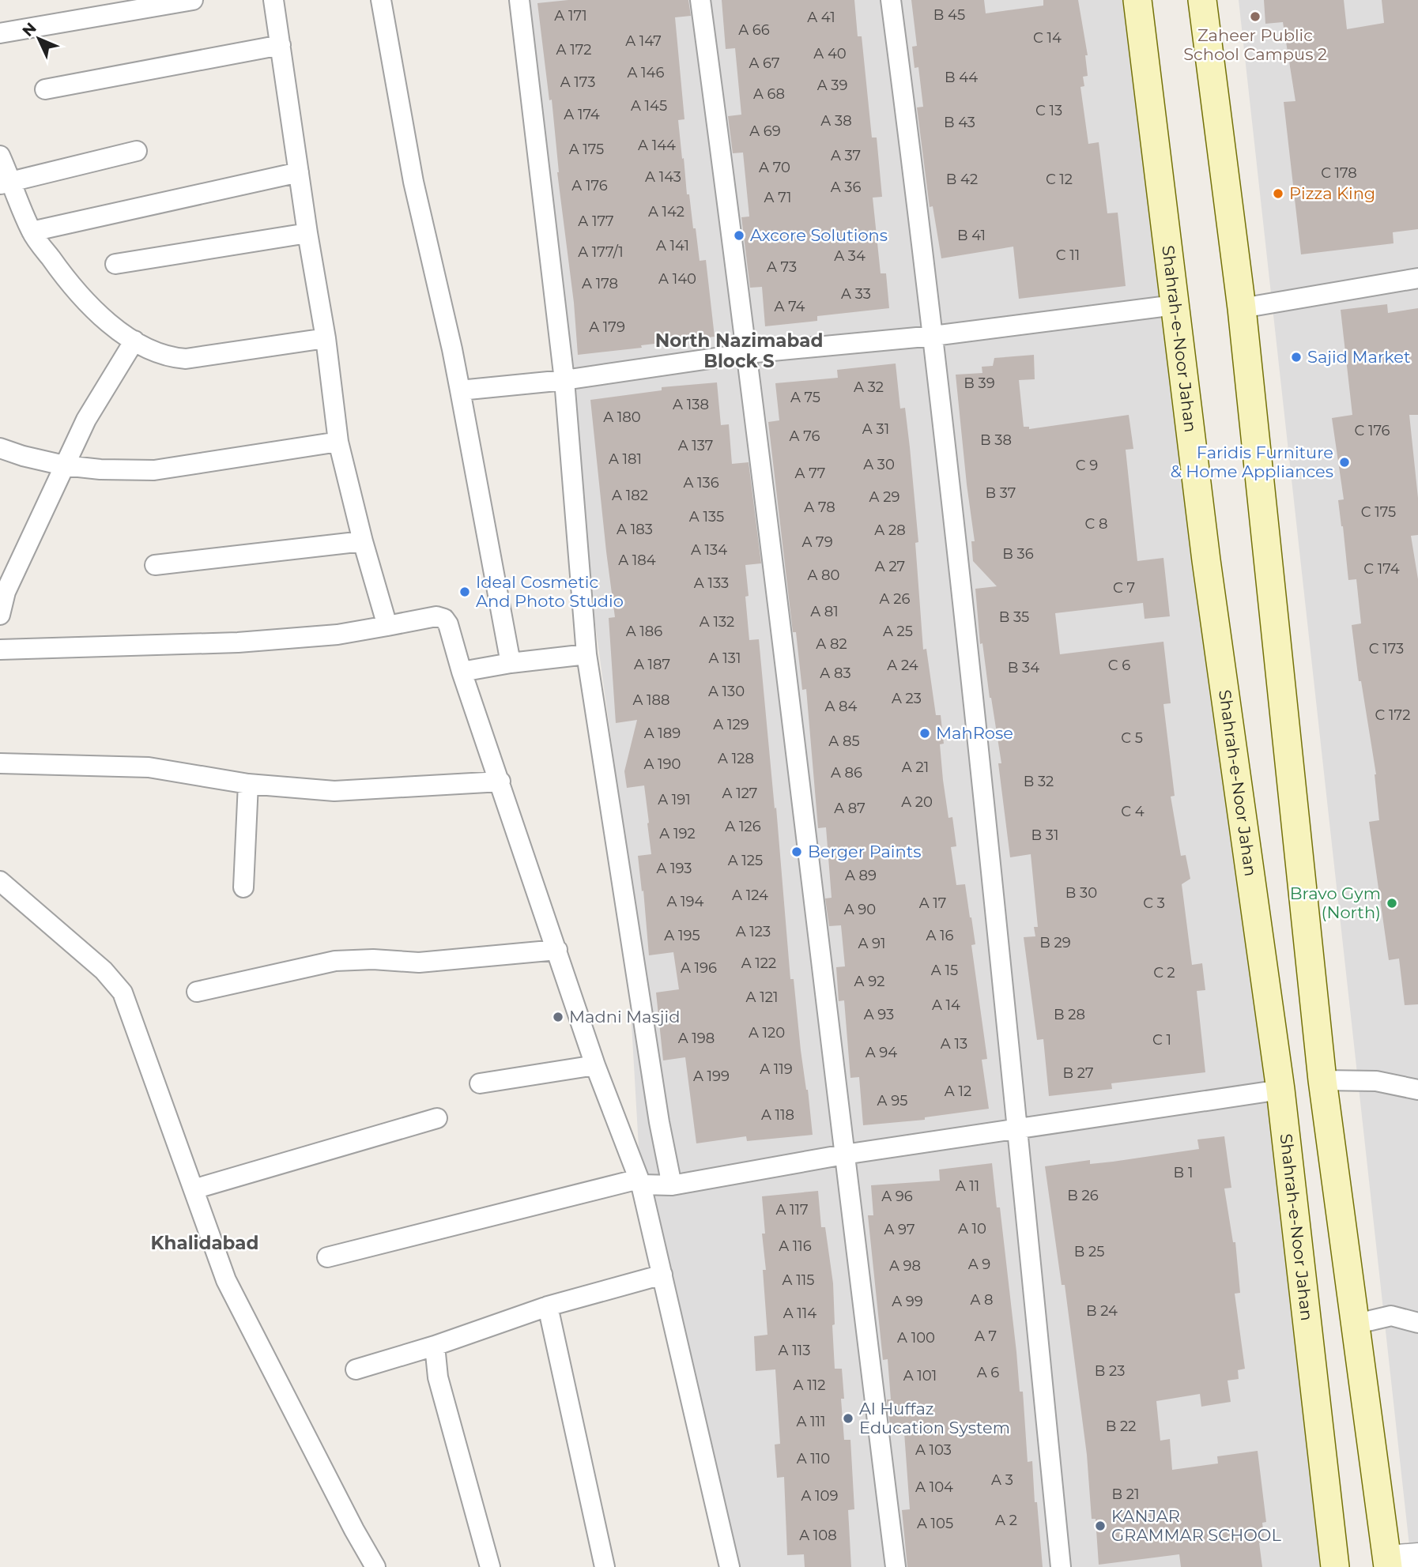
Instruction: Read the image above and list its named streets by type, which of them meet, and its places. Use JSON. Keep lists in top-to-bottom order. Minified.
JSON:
{"streets":{"main road":["Shahrah-e-Noor Jahan"]},"districts":["North Nazimabad Block S","Khalidabad"],"places":["Zaheer Public School Campus 2","Pizza King","Axcore Solutions","Sajid Market","Faridis Furniture & Home Appliances","Ideal Cosmetic And Photo Studio","MahRose","Berger Paints","Bravo Gym (North)","Madni Masjid","Al Huffaz Education System","KANJAR GRAMMAR SCHOOL"],"house_numbers":["B 45","A 171","A 41","A 66","C 14","A 147","A 172","A 40","A 67","A 146","B 44","A 173","A 39","A 68","A 145","C 13","A 174","A 38","B 43","A 69","A 144","A 175","A 37","A 70","C 178","A 143","B 42","C 12","A 176","A 36","A 71","A 142","A 177","B 41","A 141","A 177/1","C 11","A 34","A 73","A 140","A 178","A 33","A 74","A 179","B 39","A 32","A 75","A 138","A 180","A 31","C 176","A 76","B 38","A 137","A 181","A 30","C 9","A 77","A 136","B 37","A 182","A 29","A 78","C 175","A 135","C 8","A 183","A 28","A 79","A 134","B 36","A 184","A 27","C 174","A 80","A 133","C 7","A 26","A 81","B 35","A 132","A 186","A 25","A 82","C 173","A 131","A 187","A 24","C 6","B 34","A 83","A 130","A 23","A 188","A 84","C 172","A 129","A 189","C 5","A 85","A 128","A 190","A 21","A 86","B 32","A 127","A 191","A 20","A 87","C 4","A 126","A 192","B 31","A 125","A 193","A 89","B 30","A 124","A 194","A 17","C 3","A 90","A 123","A 195","A 16","B 29","A 91","A 122","A 196","A 15","C 2","A 92","A 121","A 14","A 93","B 28","A 120","A 198","C 1","A 13","A 94","A 119","B 27","A 199","A 12","A 95","A 118","B 1","A 11","B 26","A 96","A 117","A 10","A 97","A 116","B 25","A 9","A 98","A 115","A 8","A 99","B 24","A 114","A 7","A 100","A 113","B 23","A 6","A 101","A 112","A 111","B 22","A 103","A 110","A 3","A 104","B 21","A 109","A 2","A 105","A 108"],"north":"top left"}
